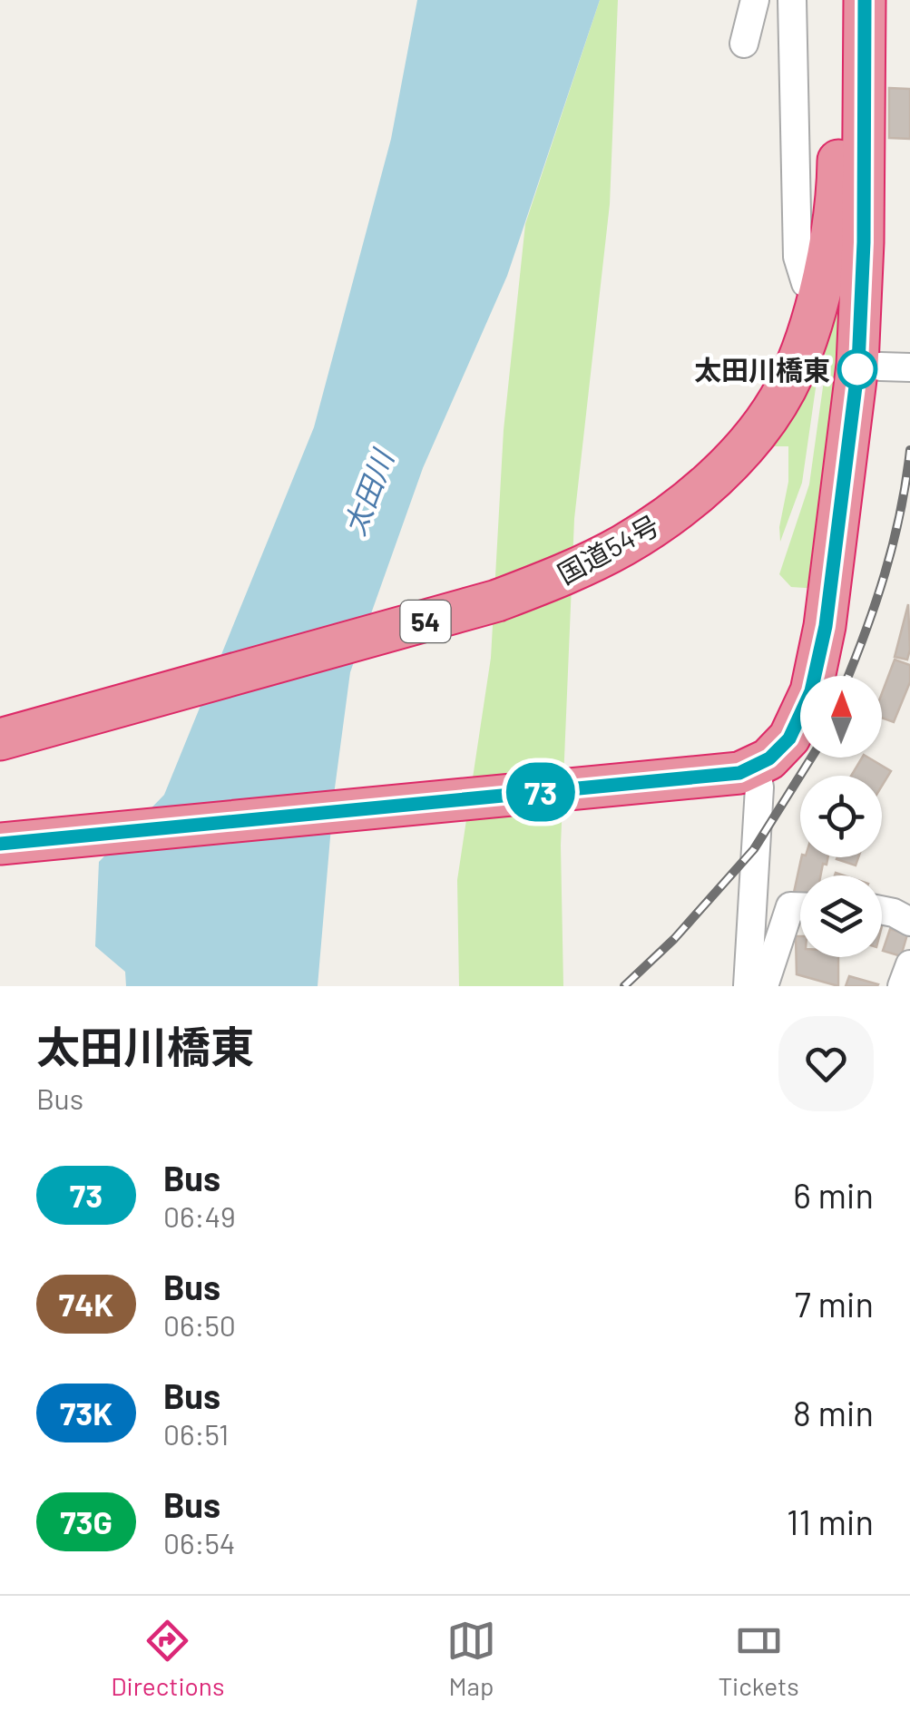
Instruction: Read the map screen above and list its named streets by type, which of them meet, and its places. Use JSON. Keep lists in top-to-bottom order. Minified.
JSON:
{"streets":{"highway":["国道54号","54"]},"water":["太田川"],"places":["太田川橋東"],"lines":["bus line 73"],"north":"top","page":{"on_map":"73","heading":["太田川橋東","Bus"],"list":[{"mark":"73","name":"Bus","note":"06:49","value":"6 min"},{"mark":"74K","name":"Bus","note":"06:50","value":"7 min"},{"mark":"73K","name":"Bus","note":"06:51","value":"8 min"},{"mark":"73G","name":"Bus","note":"06:54","value":"11 min"}],"tabs":["Directions","Map","Tickets"]}}
